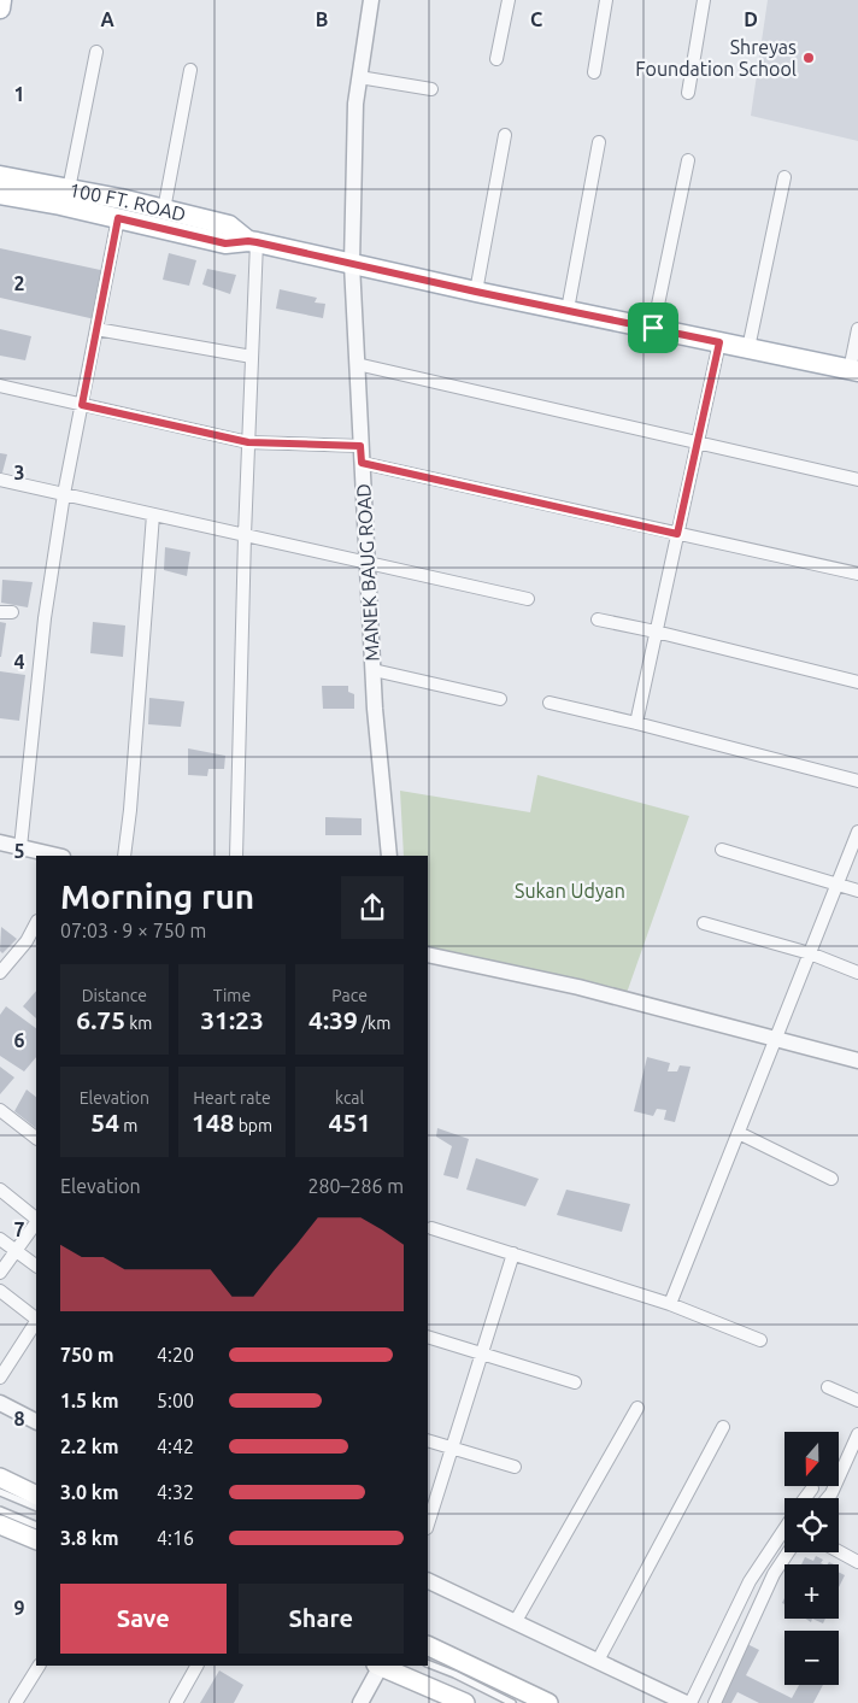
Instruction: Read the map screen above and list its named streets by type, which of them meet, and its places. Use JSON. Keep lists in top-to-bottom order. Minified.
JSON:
{"streets":{"main road":["100 FT. ROAD"],"street":["MANEK BAUG ROAD"]},"crossings":[["100 FT. ROAD","MANEK BAUG ROAD"]],"parks":["Sukan Udyan"],"places":["Shreyas Foundation School"],"north":"bottom","page":{"heading":["Morning run","07:03 · 9 × 750 m"],"stats":[["Distance","6.75 km"],["Time","31:23"],["Pace","4:39 /km"],["Elevation","54 m"],["Heart rate","148 bpm"],["kcal","451"]],"chart":["Elevation","280–286 m"],"list":[{"name":"750 m","note":"4:20"},{"name":"1.5 km","note":"5:00"},{"name":"2.2 km","note":"4:42"},{"name":"3.0 km","note":"4:32"},{"name":"3.8 km","note":"4:16"}],"map_buttons":["+","−"],"buttons":["Save","Share"]},"grid":{"columns":["A","B","C","D"],"rows":["1","2","3","4","5","6","7","8","9"]}}
